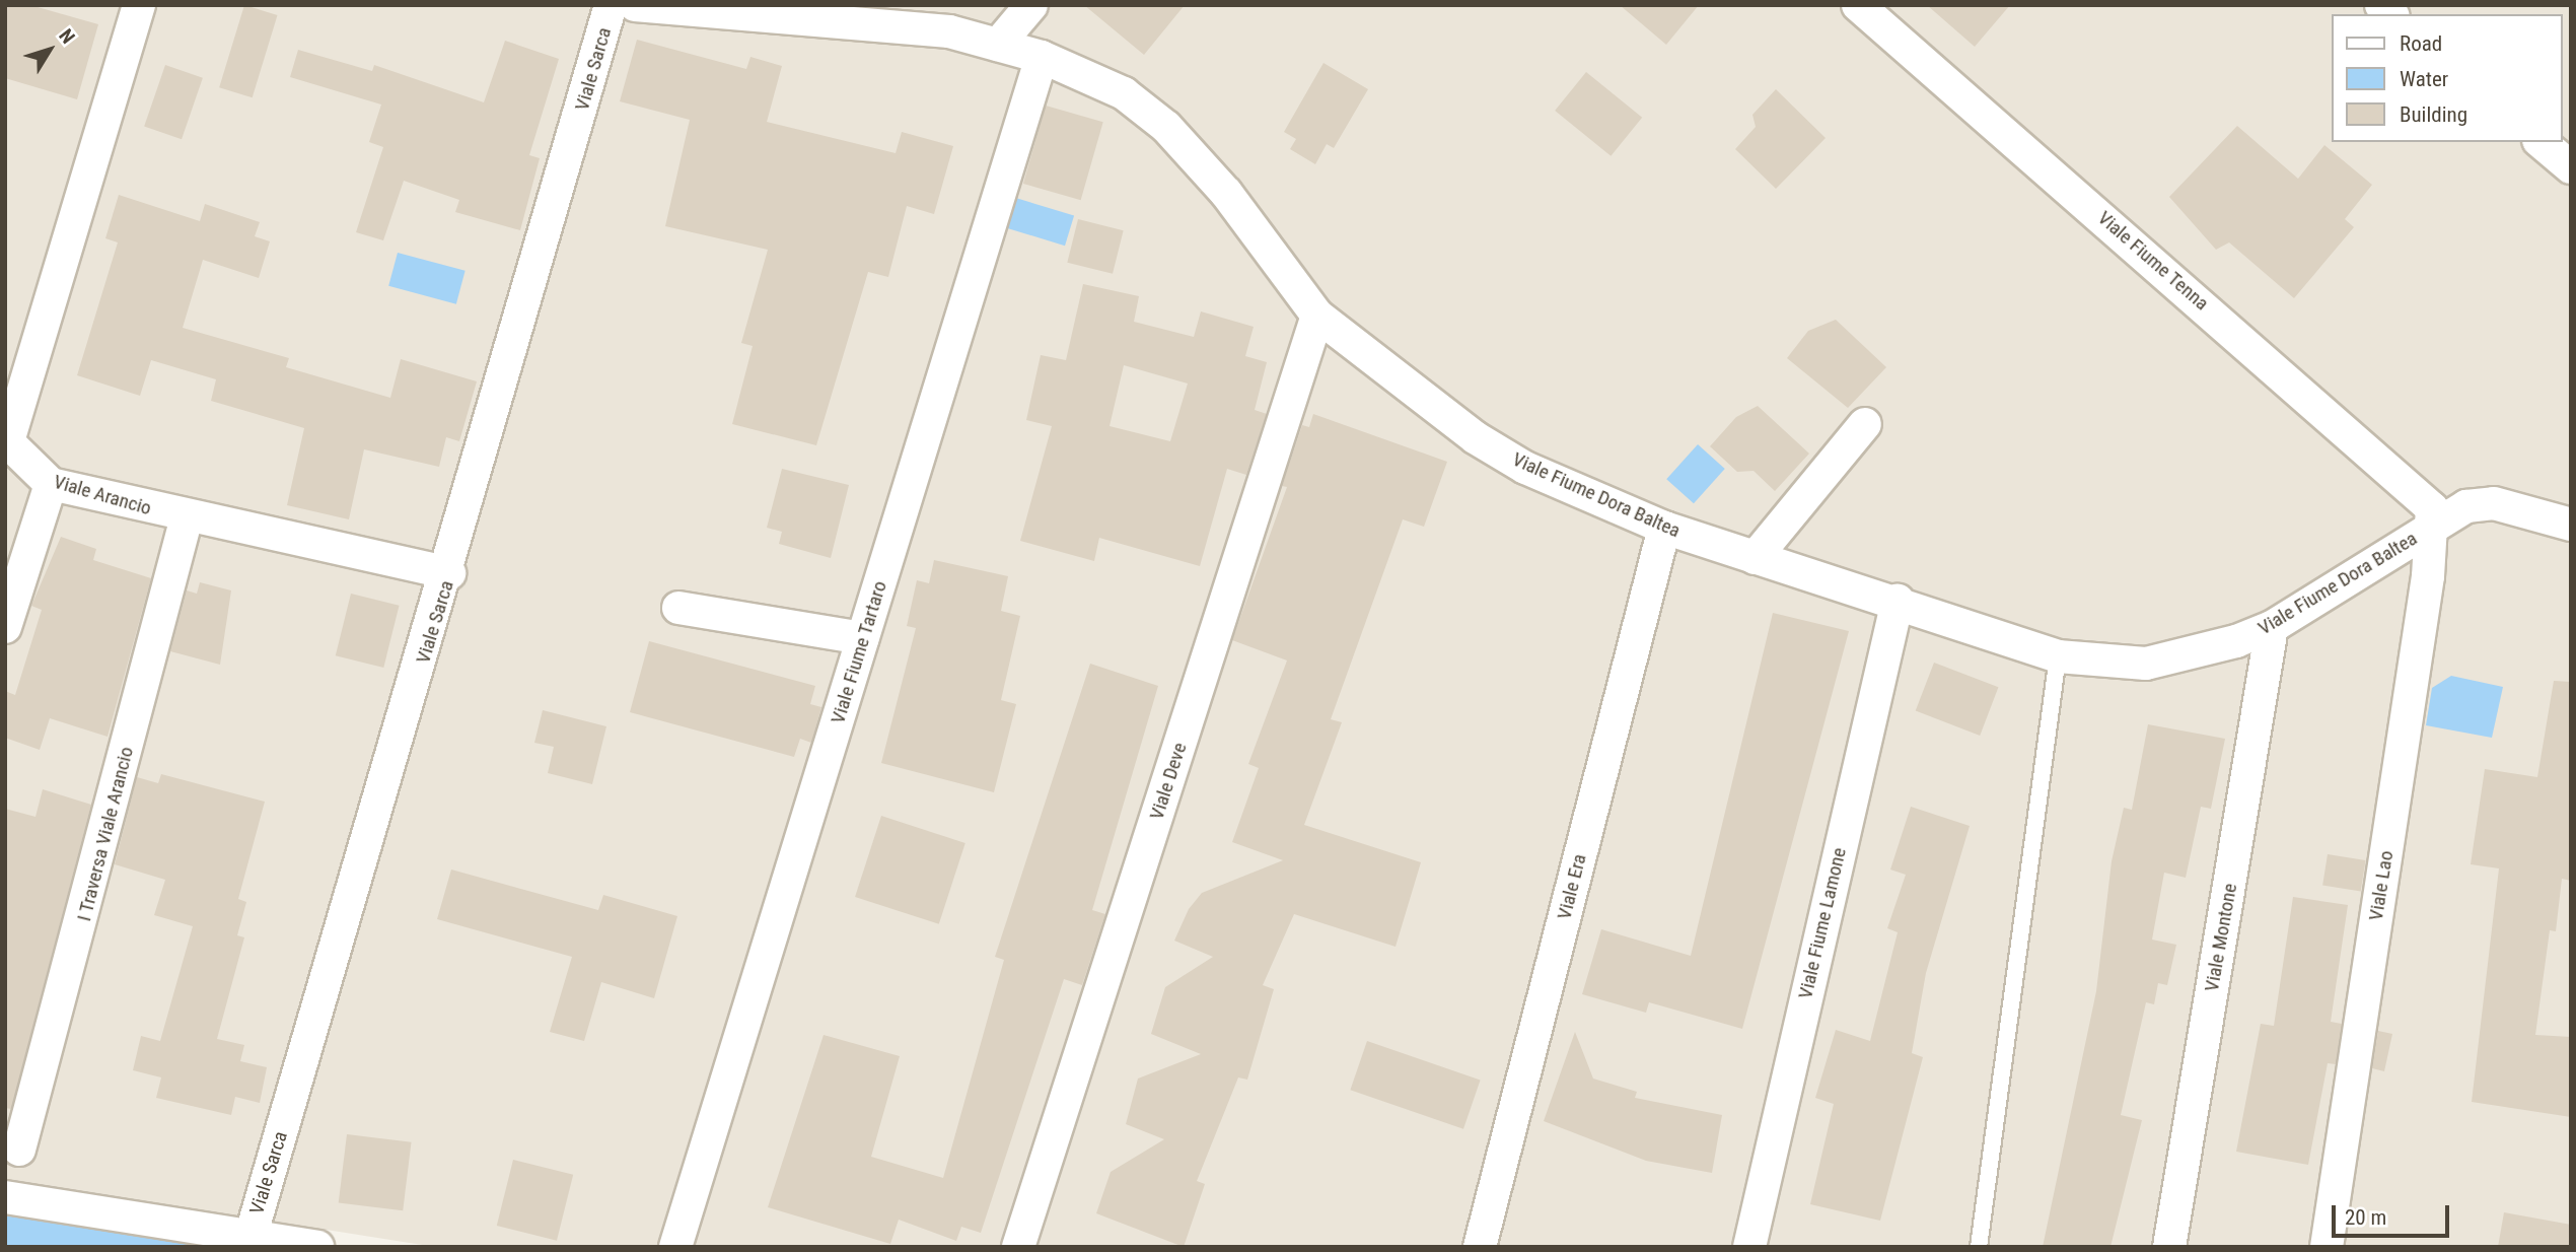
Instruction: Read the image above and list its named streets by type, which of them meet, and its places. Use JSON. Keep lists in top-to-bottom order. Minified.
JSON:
{"streets":{"street":["Viale Sarca","Viale Fiume Tenna","Viale Arancio","Viale Fiume Dora Baltea","Viale Fiume Tartaro","Viale Deve","I Traversa Viale Arancio","Viale Lao","Viale Era","Viale Fiume Lamone","Viale Montone"]},"crossings":[["Viale Sarca","Viale Arancio"],["Viale Fiume Tenna","Viale Fiume Dora Baltea"],["Viale Fiume Tenna","Viale Lao"],["Viale Arancio","I Traversa Viale Arancio"],["Viale Fiume Dora Baltea","Viale Fiume Tartaro"],["Viale Fiume Dora Baltea","Viale Deve"],["Viale Fiume Dora Baltea","Viale Lao"],["Viale Fiume Dora Baltea","Viale Era"],["Viale Fiume Dora Baltea","Viale Fiume Lamone"],["Viale Fiume Dora Baltea","Viale Montone"]],"legend":["Road","Water","Building"],"scale_bar":"20 m","north":"top right"}
